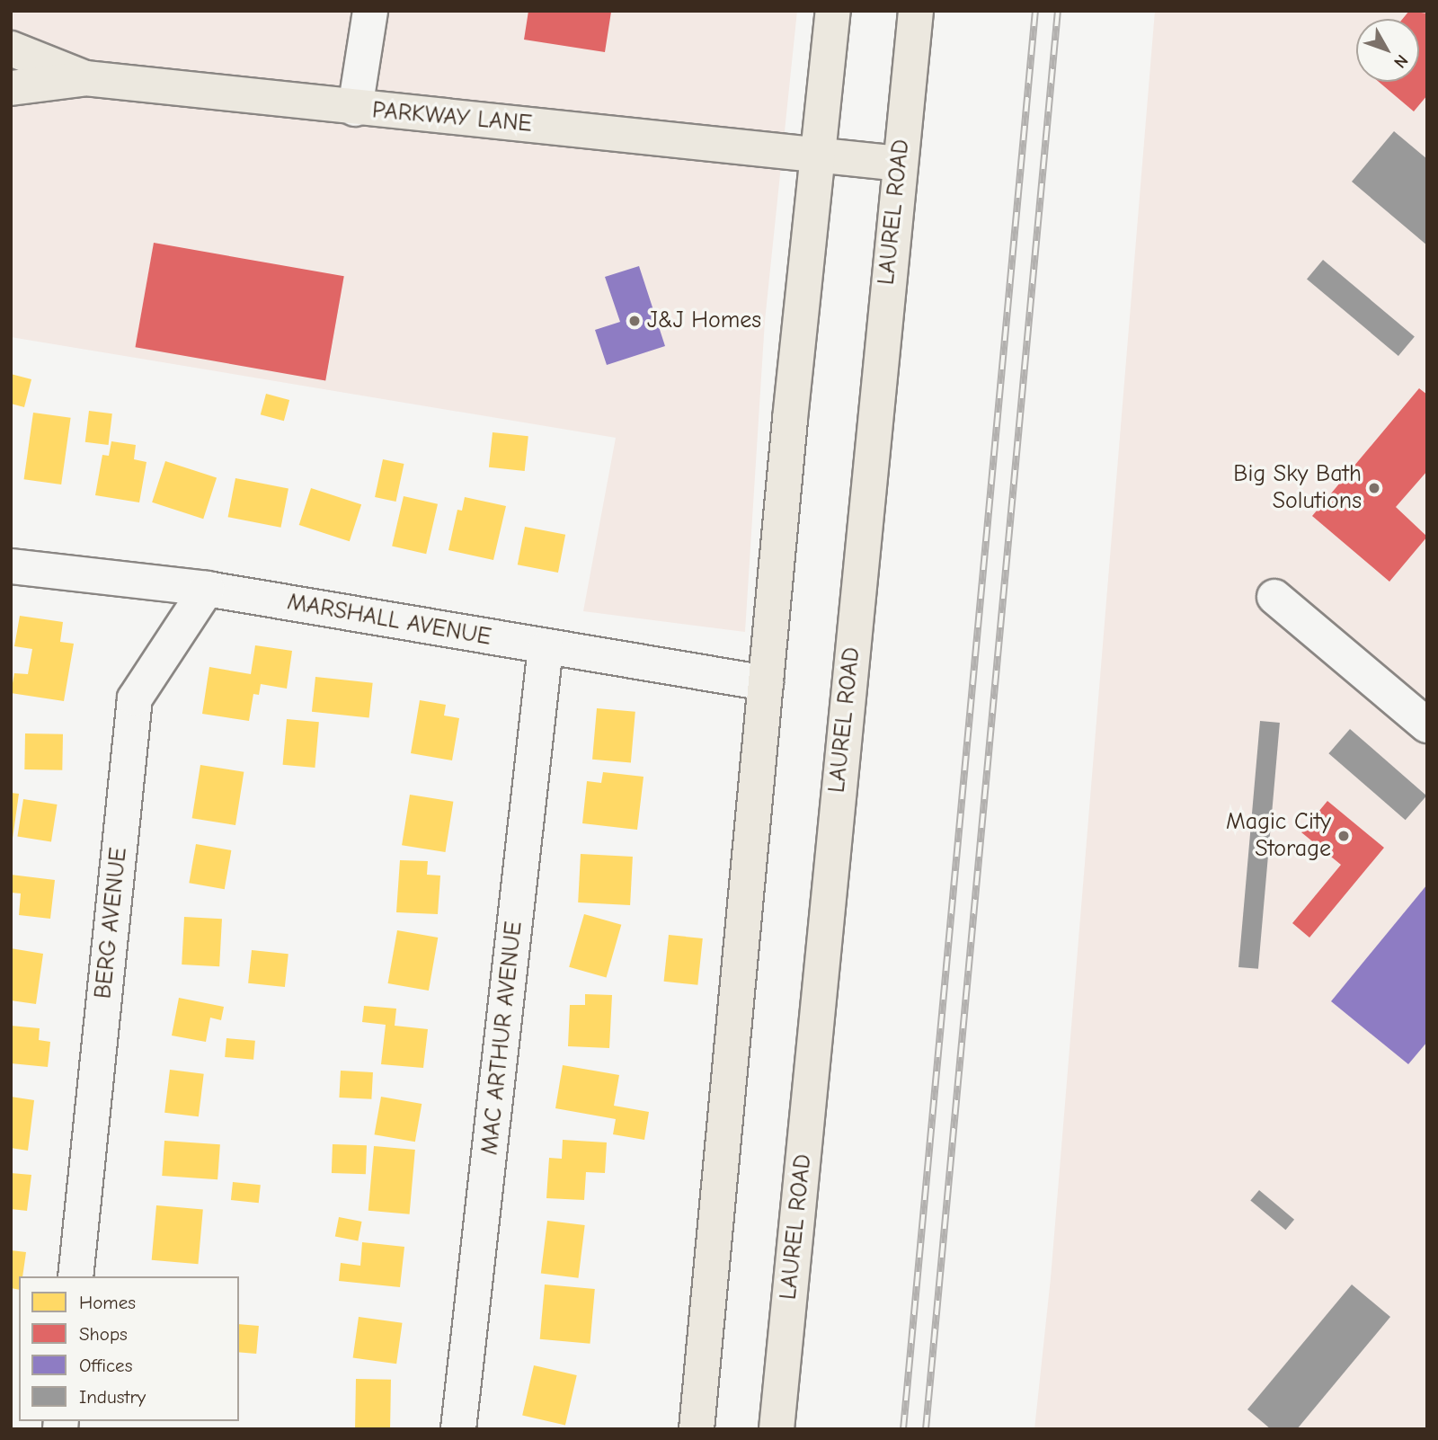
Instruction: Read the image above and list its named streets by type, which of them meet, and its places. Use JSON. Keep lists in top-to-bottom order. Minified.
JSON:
{"streets":{"main road":["PARKWAY LANE","LAUREL ROAD"],"street":["MARSHALL AVENUE","BERG AVENUE","MAC ARTHUR AVENUE"]},"crossings":[["PARKWAY LANE","LAUREL ROAD"],["MARSHALL AVENUE","BERG AVENUE"],["MARSHALL AVENUE","MAC ARTHUR AVENUE"]],"places":["J&J Homes","Big Sky Bath Solutions","Magic City Storage"],"legend":["Homes","Shops","Offices","Industry"],"north":"bottom right"}
